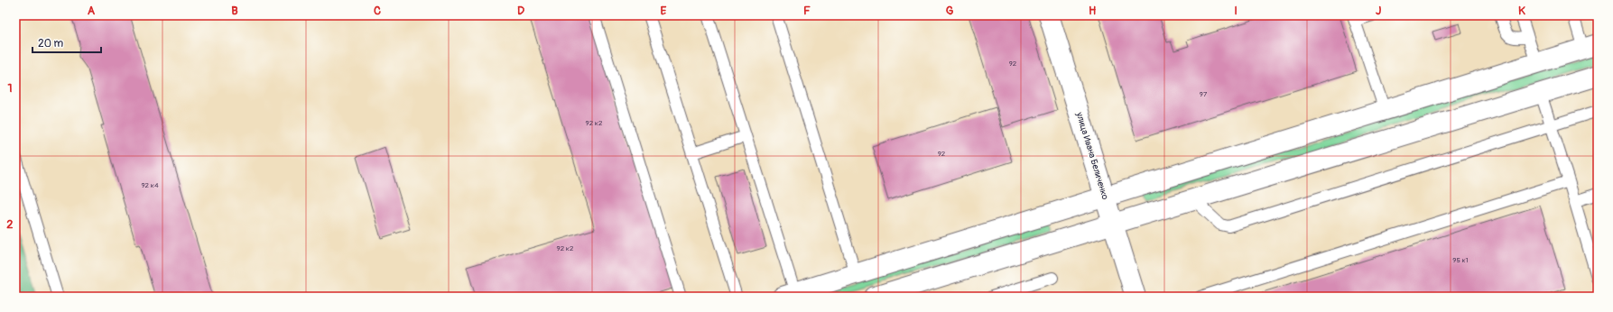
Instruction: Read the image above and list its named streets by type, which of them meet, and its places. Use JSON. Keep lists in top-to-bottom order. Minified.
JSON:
{"streets":{"street":["улица Ивана Беличенко"]},"house_numbers":["92","97","92 к2","92","92 к4","92 к2","95 к1"],"scale_bar":"20 m","grid":{"columns":["A","B","C","D","E","F","G","H","I","J","K"],"rows":["1","2"]}}
